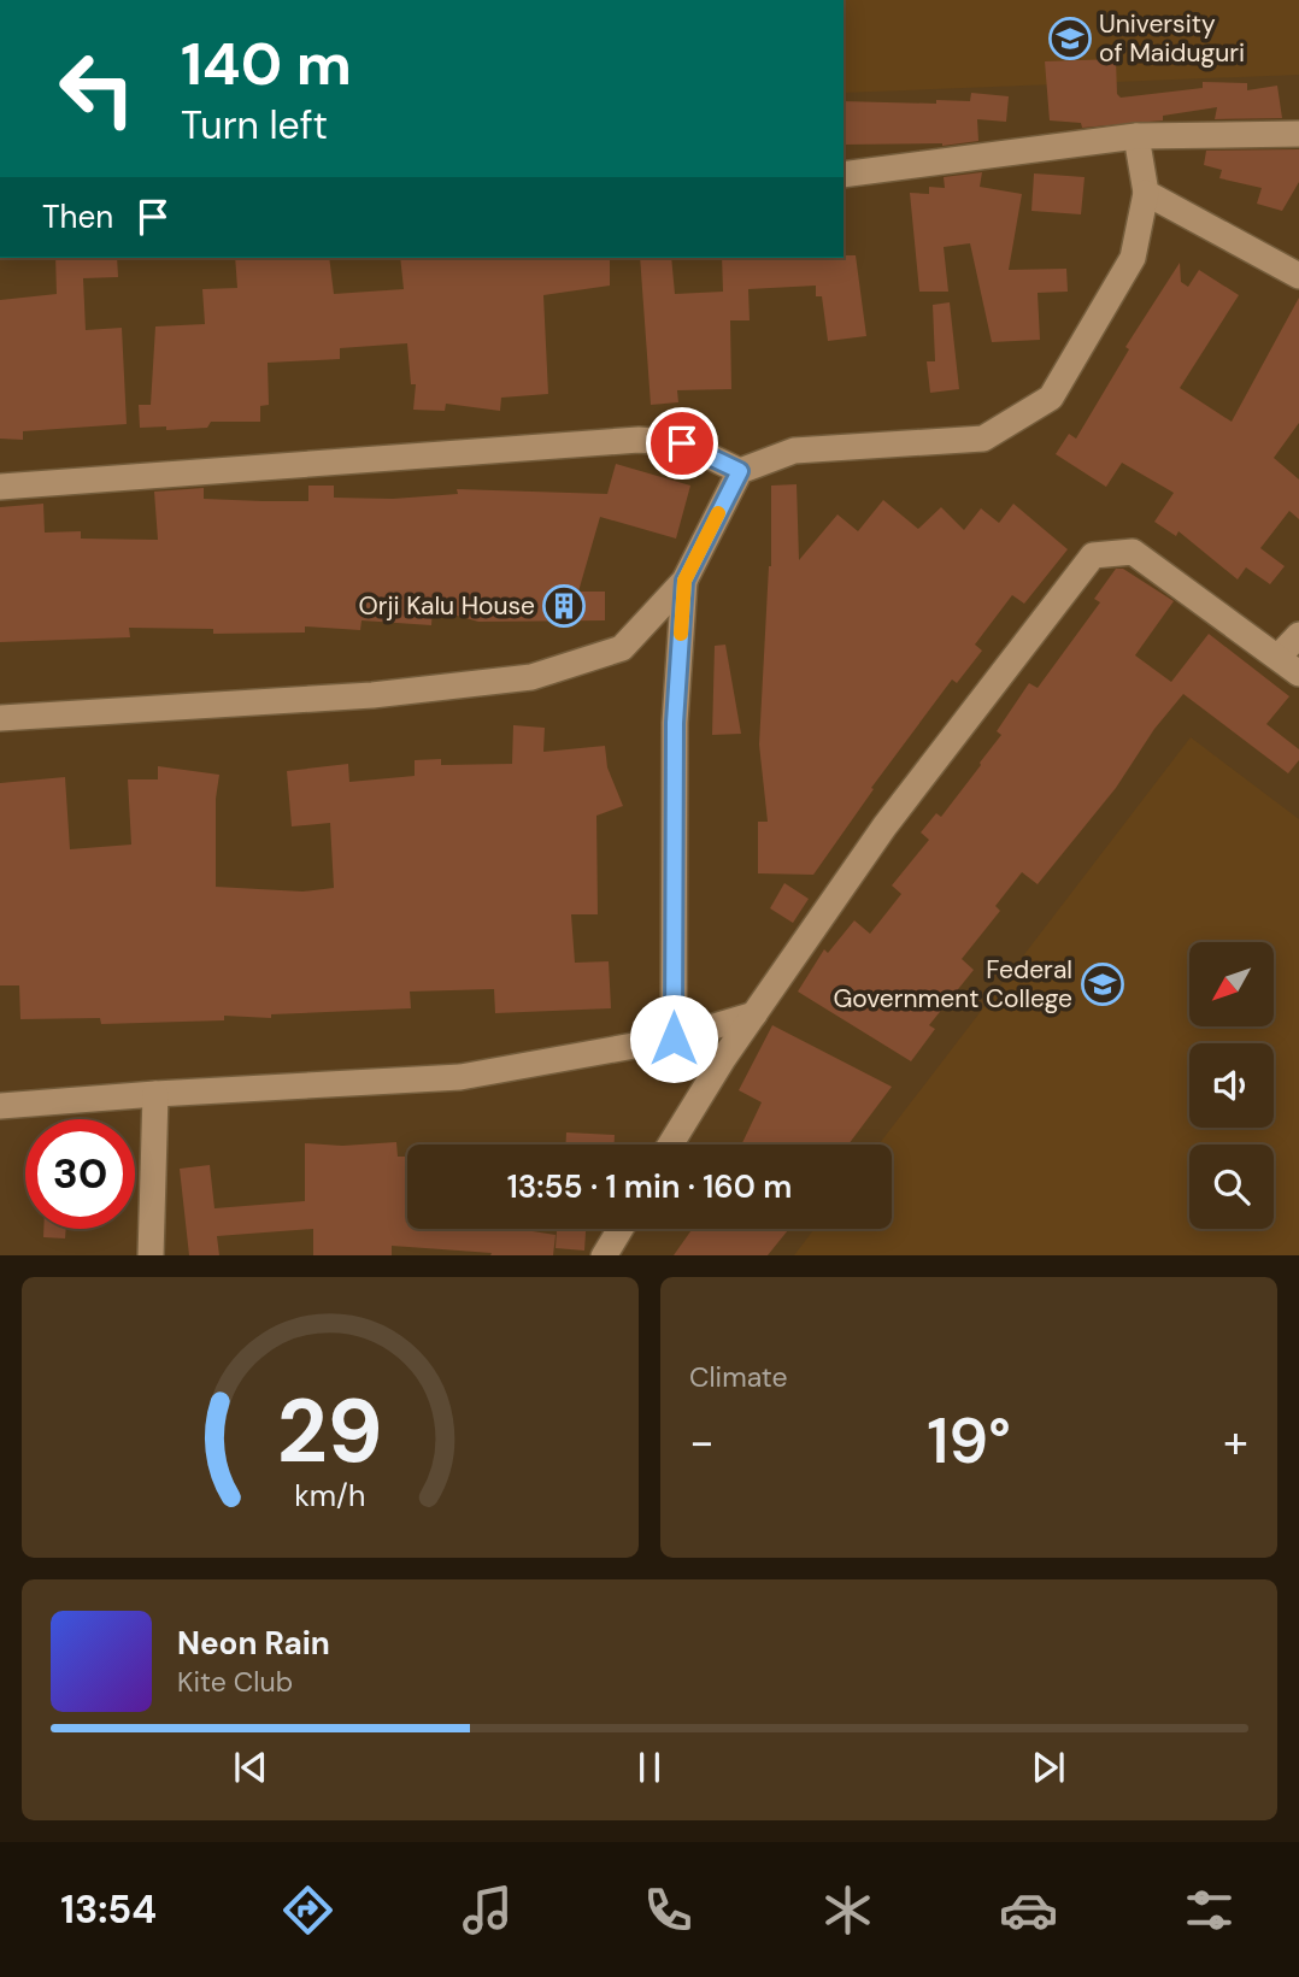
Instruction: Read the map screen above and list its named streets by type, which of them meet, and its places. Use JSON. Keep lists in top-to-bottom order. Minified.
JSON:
{"places":{"school or university":["University of Maiduguri","Federal Government College"],"building":["Orji Kalu House"]},"north":"bottom left","page":{"turn":["140 m","Turn left"],"then":"Then","limit":"30","trip":"13:55 · 1 min · 160 m","tile":"Climate","heat":["−","19°","+"],"song":["Neon Rain","Kite Club"],"tabs":"13:54","gauge":["29","km/h"]}}
